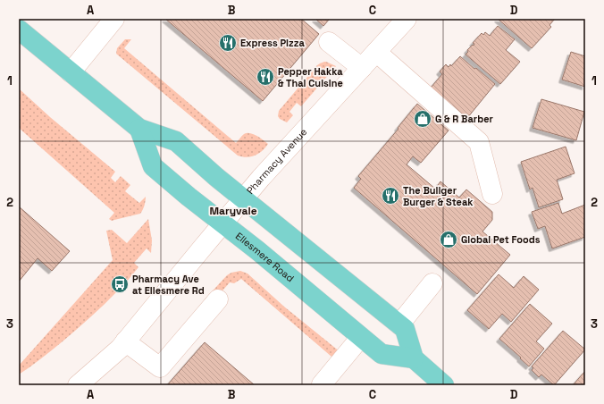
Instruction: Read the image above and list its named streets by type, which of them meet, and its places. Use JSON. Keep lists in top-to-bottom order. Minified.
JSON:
{"streets":{"main road":["Ellesmere Road"],"street":["Pharmacy Avenue"]},"crossings":[["Pharmacy Avenue","Ellesmere Road"]],"districts":["Maryvale"],"places":{"restaurant":["Express Pizza","Pepper Hakka & Thai Cuisine","The Bullger Burger & Steak"],"shop":["G & R Barber","Global Pet Foods"],"bus stop":["Pharmacy Ave at Ellesmere Rd"]},"grid":{"columns":["A","B","C","D"],"rows":["1","2","3"]}}
